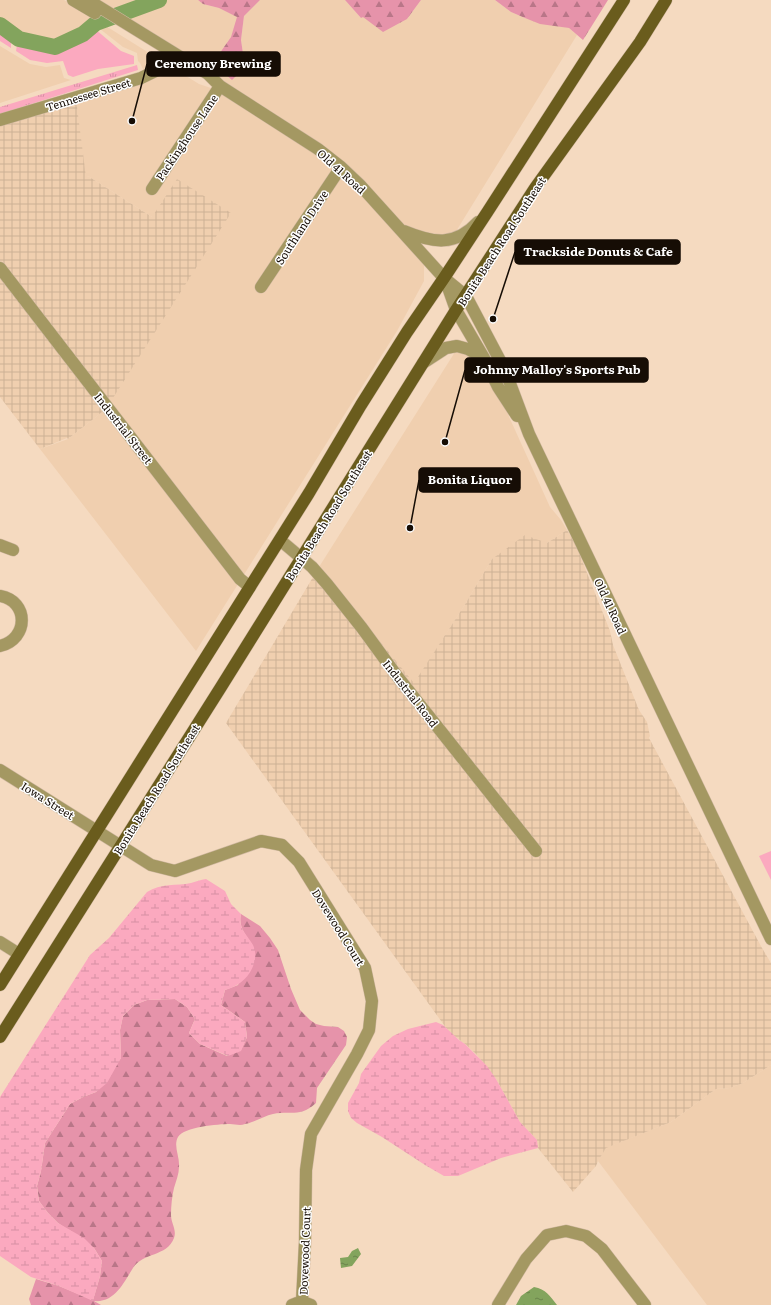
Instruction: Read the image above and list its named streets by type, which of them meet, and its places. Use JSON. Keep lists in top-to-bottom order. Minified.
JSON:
{"streets":{"main road":["Bonita Beach Road Southeast"],"street":["Tennessee Street","Packinghouse Lane","Old 41 Road","Southland Drive","Industrial Street","Industrial Road","Iowa Street","Dovewood Court"]},"crossings":[["Tennessee Street","Old 41 Road"],["Packinghouse Lane","Old 41 Road"],["Old 41 Road","Southland Drive"],["Old 41 Road","Bonita Beach Road Southeast"],["Bonita Beach Road Southeast","Industrial Road"],["Bonita Beach Road Southeast","Dovewood Court"],["Iowa Street","Dovewood Court"]],"places":["Ceremony Brewing","Trackside Donuts & Cafe","Johnny Malloy's Sports Pub","Bonita Liquor"]}
